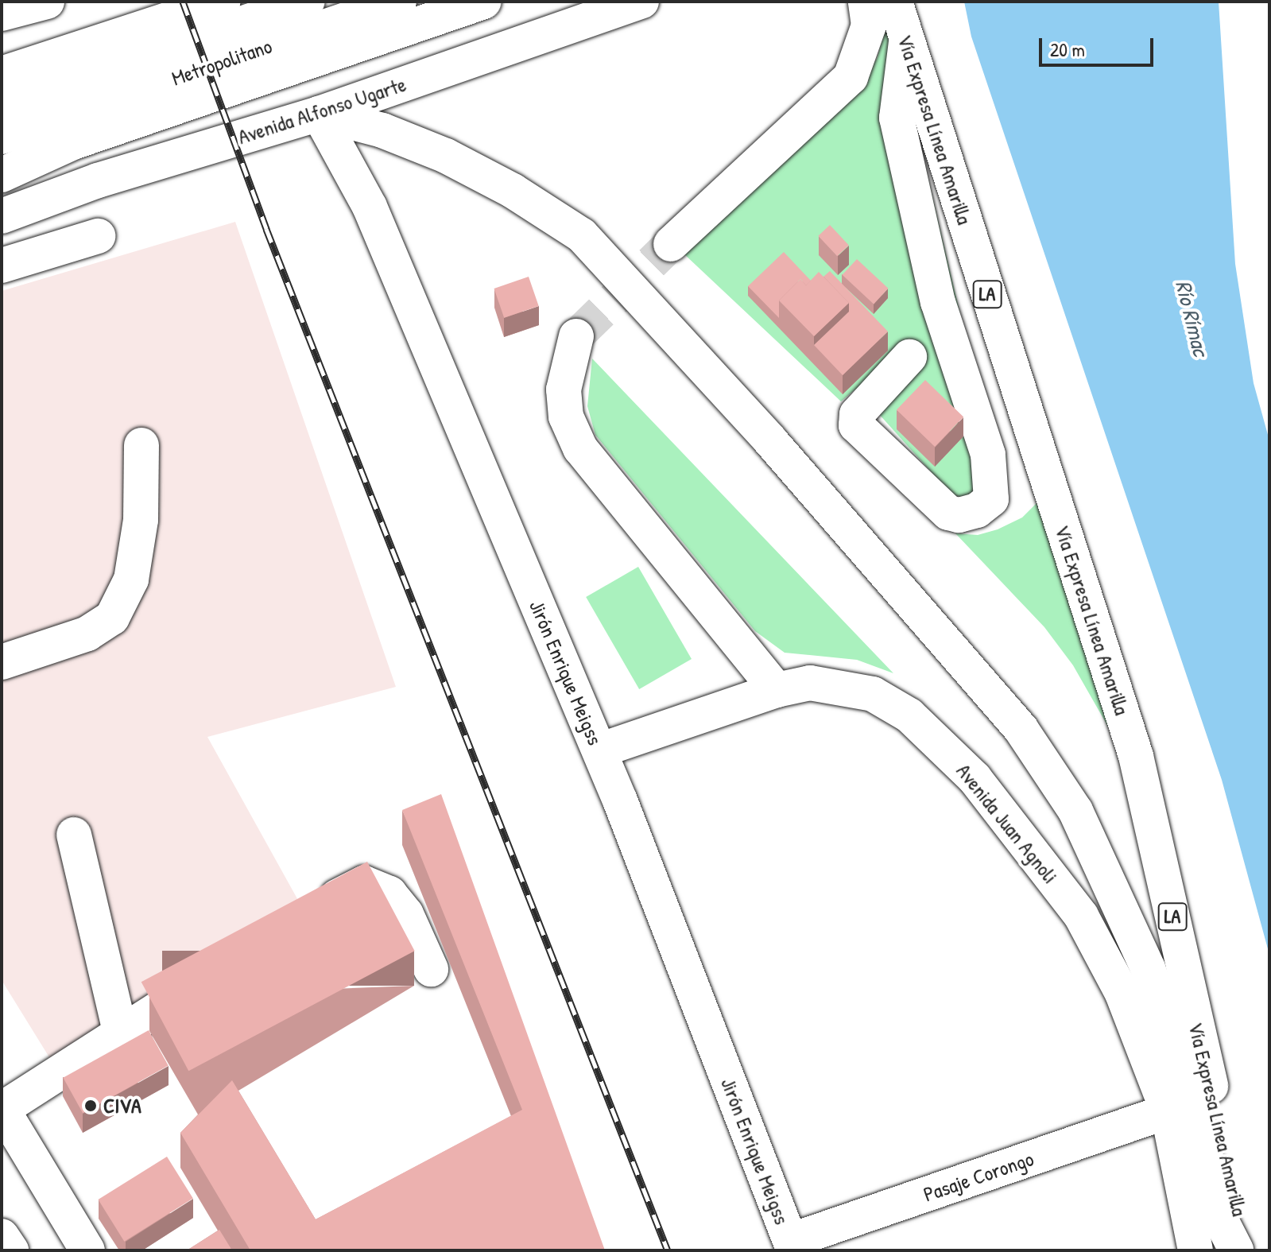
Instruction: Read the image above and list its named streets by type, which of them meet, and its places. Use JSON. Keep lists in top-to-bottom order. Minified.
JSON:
{"streets":{"main road":["Metropolitano","Avenida Alfonso Ugarte","Vía Expresa Línea Amarilla","LA","Jirón Enrique Meigss","Avenida Juan Agnoli","Pasaje Corongo"]},"crossings":[["Avenida Alfonso Ugarte","Jirón Enrique Meigss"],["Jirón Enrique Meigss","Avenida Juan Agnoli"],["Jirón Enrique Meigss","Pasaje Corongo"],["Avenida Juan Agnoli","Pasaje Corongo"]],"water":["Río Rímac"],"places":["CIVA"],"scale_bar":"20 m"}
